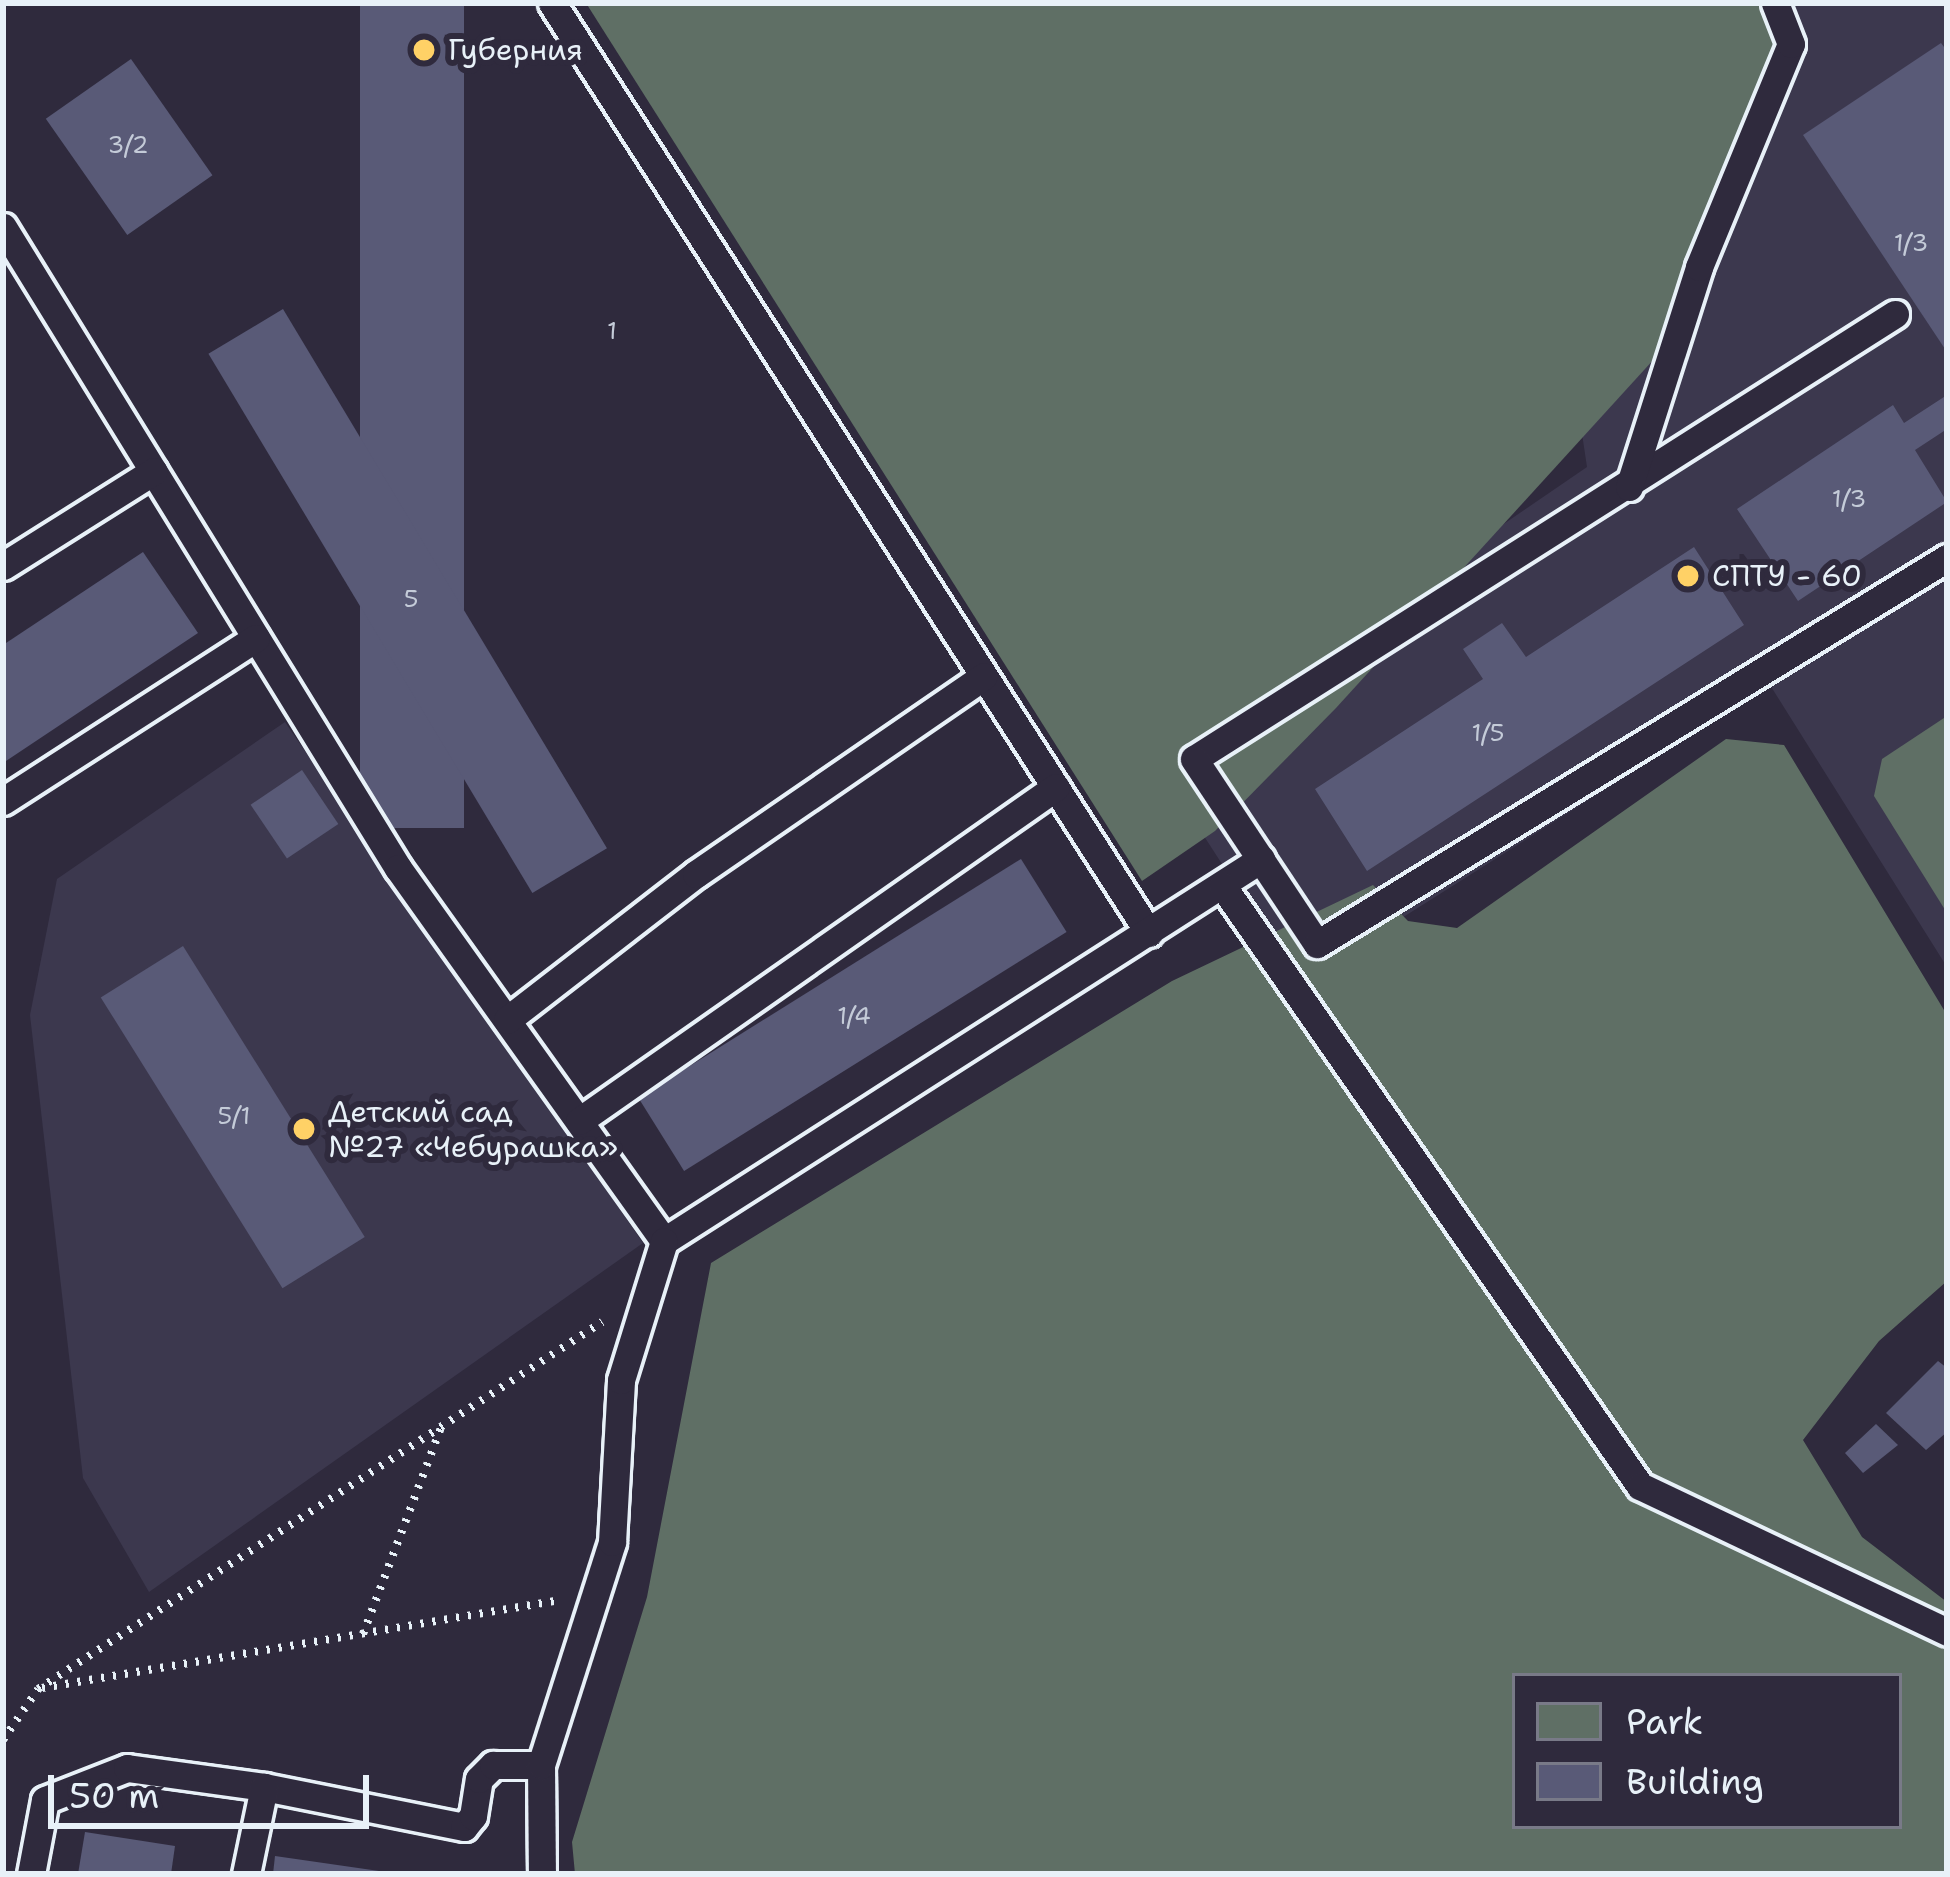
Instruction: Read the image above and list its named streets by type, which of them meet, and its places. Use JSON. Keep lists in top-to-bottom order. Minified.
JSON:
{"places":["Губерния","СПТУ - 60","Детский сад №27 «Чебурашка»"],"house_numbers":["3/2","1/3","1","1/3","5","1/5","1/4","5/1"],"legend":["Park","Building"],"scale_bar":"50 m"}
